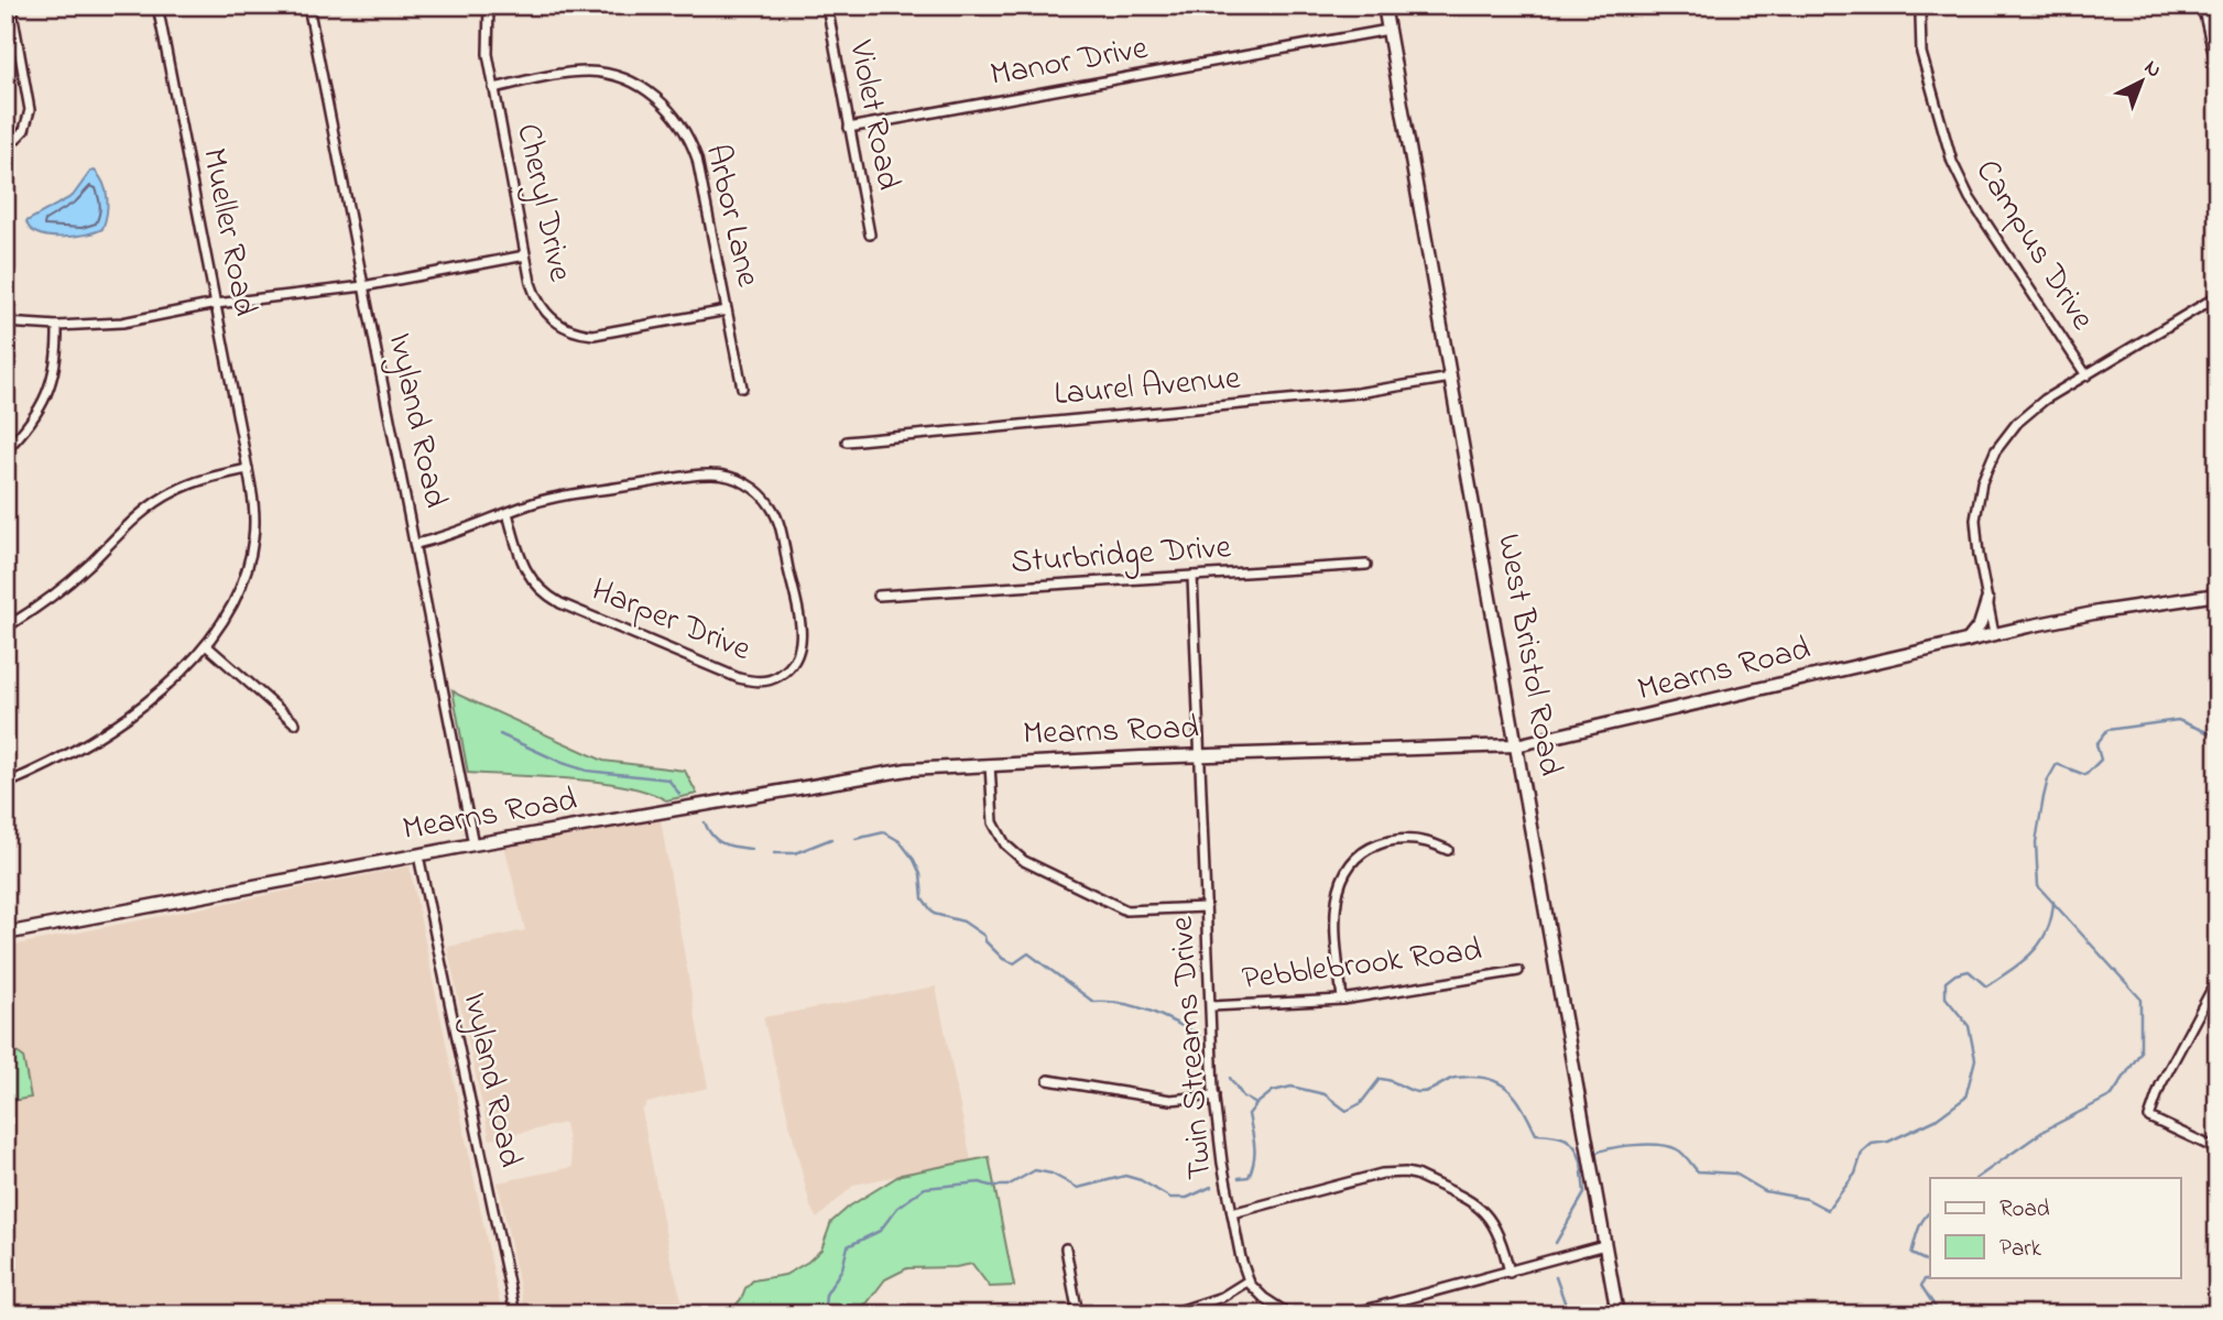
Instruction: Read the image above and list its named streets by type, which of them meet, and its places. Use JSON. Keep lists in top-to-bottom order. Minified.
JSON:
{"streets":{"street":["Manor Drive","Violet Road","Cheryl Drive","Arbor Lane","Mueller Road","Campus Drive","Laurel Avenue","Ivyland Road","Sturbridge Drive","Harper Drive","West Bristol Road","Mearns Road","Pebblebrook Road","Twin Streams Drive"]},"crossings":[["Manor Drive","Violet Road"],["Manor Drive","West Bristol Road"],["Cheryl Drive","Arbor Lane"],["Campus Drive","Mearns Road"],["Laurel Avenue","West Bristol Road"],["Ivyland Road","Harper Drive"],["Ivyland Road","Mearns Road"],["Sturbridge Drive","Twin Streams Drive"],["West Bristol Road","Mearns Road"],["Mearns Road","Twin Streams Drive"],["Pebblebrook Road","Twin Streams Drive"]],"legend":["Road","Park"],"north":"top right"}
